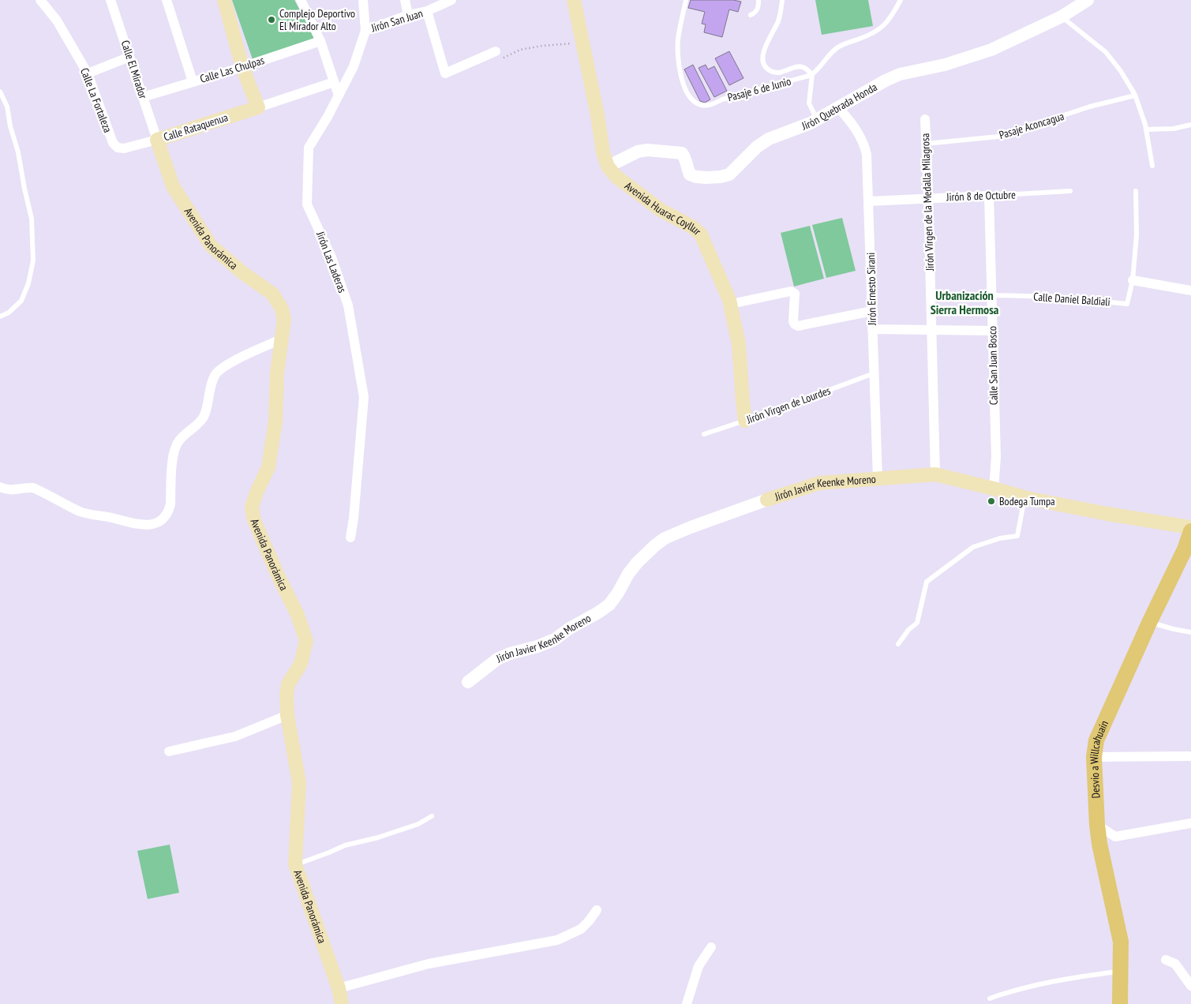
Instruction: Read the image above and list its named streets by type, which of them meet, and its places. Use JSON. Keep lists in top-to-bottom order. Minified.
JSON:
{"streets":{"main road":["Calle Rataquenua","Avenida Huarac Coyllur","Avenida Panorámica","Jirón Javier Keenke Moreno","Desvío a Willcahuaín"],"street":["Jirón San Juan","Calle El Mirador","Calle Las Chulpas","Calle La Fortaleza","Jirón Quebrada Honda","Jirón 8 de Octubre","Jirón Virgen de la Medalla Milagrosa","Jirón Las Laderas","Jirón Ernesto Sirani","Calle San Juan Bosco"],"lane":["Pasaje 6 de Junio","Pasaje Aconcagua","Calle Daniel Baldiali","Jirón Virgen de Lourdes"]},"crossings":[["Jirón San Juan","Jirón Las Laderas"],["Calle El Mirador","Calle Las Chulpas"],["Calle El Mirador","Calle Rataquenua"],["Calle El Mirador","Avenida Panorámica"],["Calle La Fortaleza","Calle Rataquenua"],["Jirón Quebrada Honda","Avenida Huarac Coyllur"],["Jirón Quebrada Honda","Jirón Ernesto Sirani"],["Pasaje Aconcagua","Jirón Virgen de la Medalla Milagrosa"],["Calle Rataquenua","Avenida Panorámica"],["Jirón 8 de Octubre","Jirón Virgen de la Medalla Milagrosa"],["Jirón 8 de Octubre","Jirón Ernesto Sirani"],["Jirón 8 de Octubre","Calle San Juan Bosco"],["Jirón Virgen de la Medalla Milagrosa","Jirón Javier Keenke Moreno"],["Avenida Huarac Coyllur","Jirón Virgen de Lourdes"],["Jirón Ernesto Sirani","Jirón Virgen de Lourdes"],["Jirón Ernesto Sirani","Jirón Javier Keenke Moreno"],["Calle Daniel Baldiali","Calle San Juan Bosco"],["Calle San Juan Bosco","Jirón Javier Keenke Moreno"]],"districts":["Urbanización Sierra Hermosa"],"places":["Complejo Deportivo El Mirador Alto","Bodega Tumpa"]}
